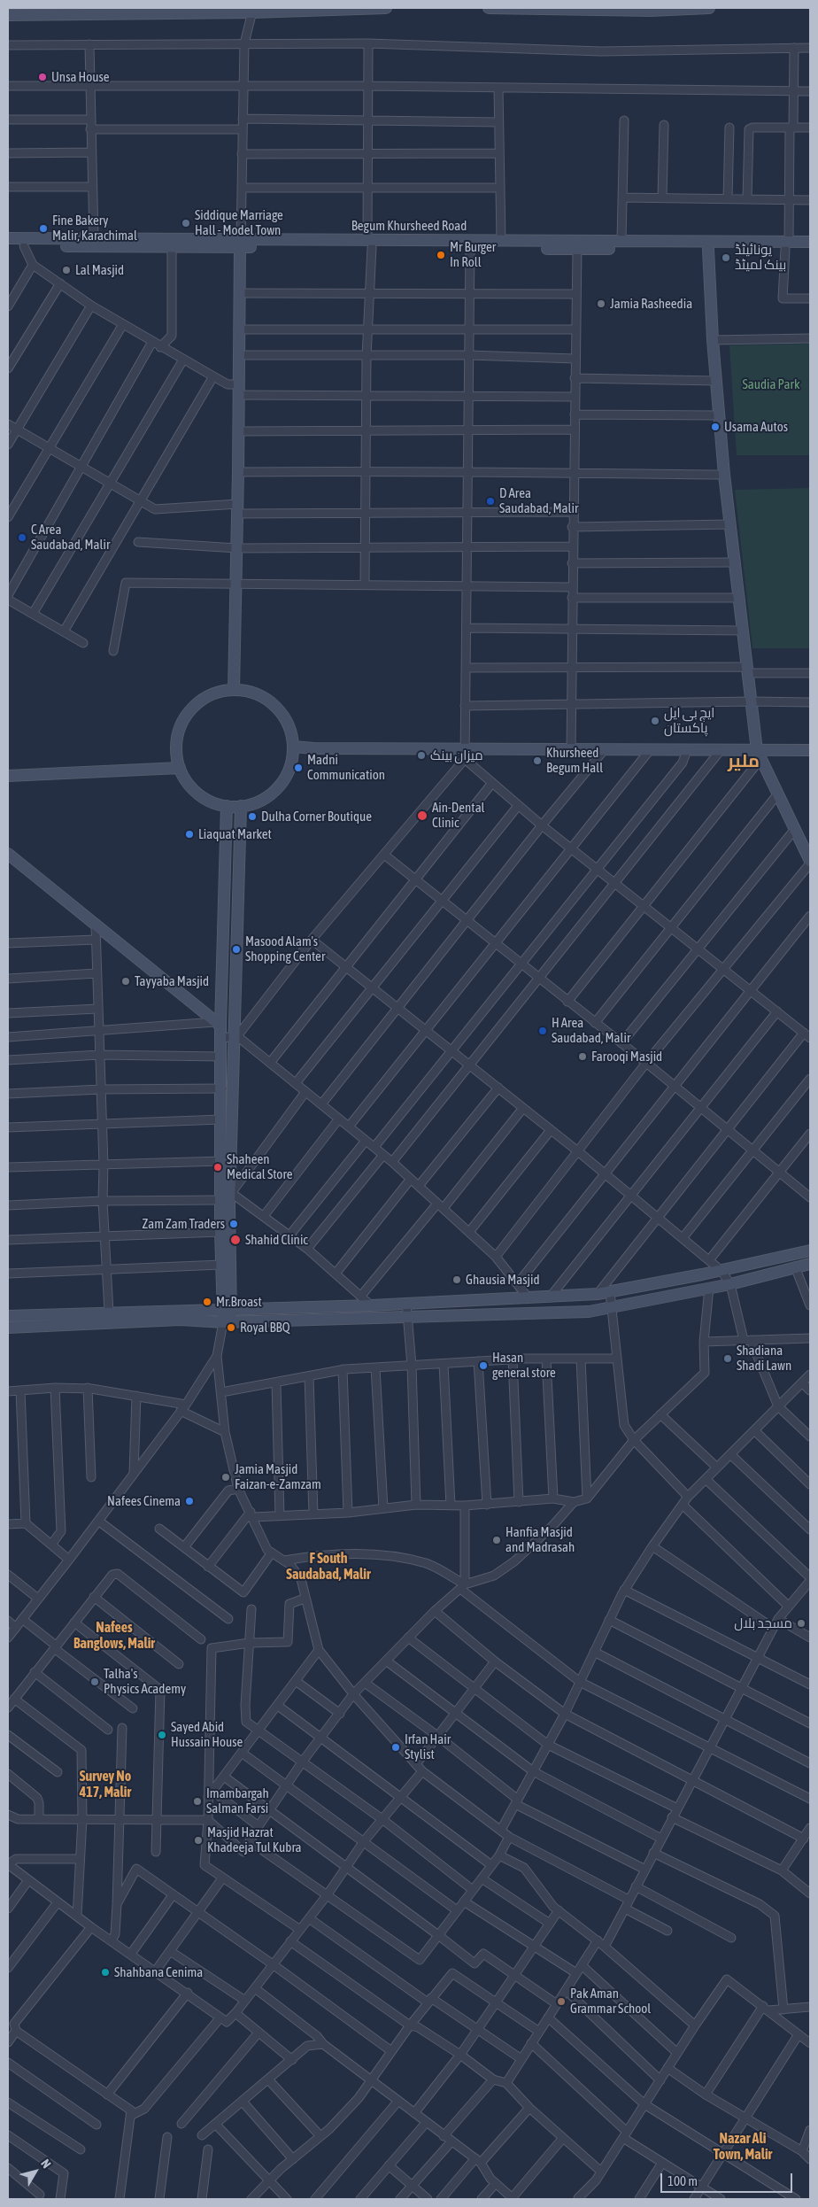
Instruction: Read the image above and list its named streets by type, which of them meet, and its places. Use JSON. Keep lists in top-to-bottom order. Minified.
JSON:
{"streets":{"street":["Begum Khursheed Road"]},"districts":["ملیر","F South Saudabad, Malir","Nafees Banglows, Malir","Survey No 417, Malir","Nazar Ali Town, Malir"],"parks":["Saudia Park"],"places":["Unsa House","Siddique Marriage Hall - Model Town","Fine Bakery Malir, Karachimal","Mr Burger In Roll","یونائیٹڈ بینک لمیٹڈ","Lal Masjid","Jamia Rasheedia","Usama Autos","D Area Saudabad, Malir","C Area Saudabad, Malir","ایچ بی ایل پاکستان","میزان بینک","Khursheed Begum Hall","Madni Communication","Ain-Dental Clinic","Dulha Corner Boutique","Liaquat Market","Masood Alam's Shopping Center","Tayyaba Masjid","H Area Saudabad, Malir","Farooqi Masjid","Shaheen Medical Store","Zam Zam Traders","Shahid Clinic","Ghausia Masjid","Mr.Broast","Royal BBQ","Shadiana Shadi Lawn","Hasan general store","Jamia Masjid Faizan-e-Zamzam","Nafees Cinema","Hanfia Masjid and Madrasah","مسجد بلال","Talha's Physics Academy","Sayed Abid Hussain House","Irfan Hair Stylist","Imambargah Salman Farsi","Masjid Hazrat Khadeeja Tul Kubra","Shahbana Cenima","Pak Aman Grammar School"],"scale_bar":"100 m","north":"top right"}
